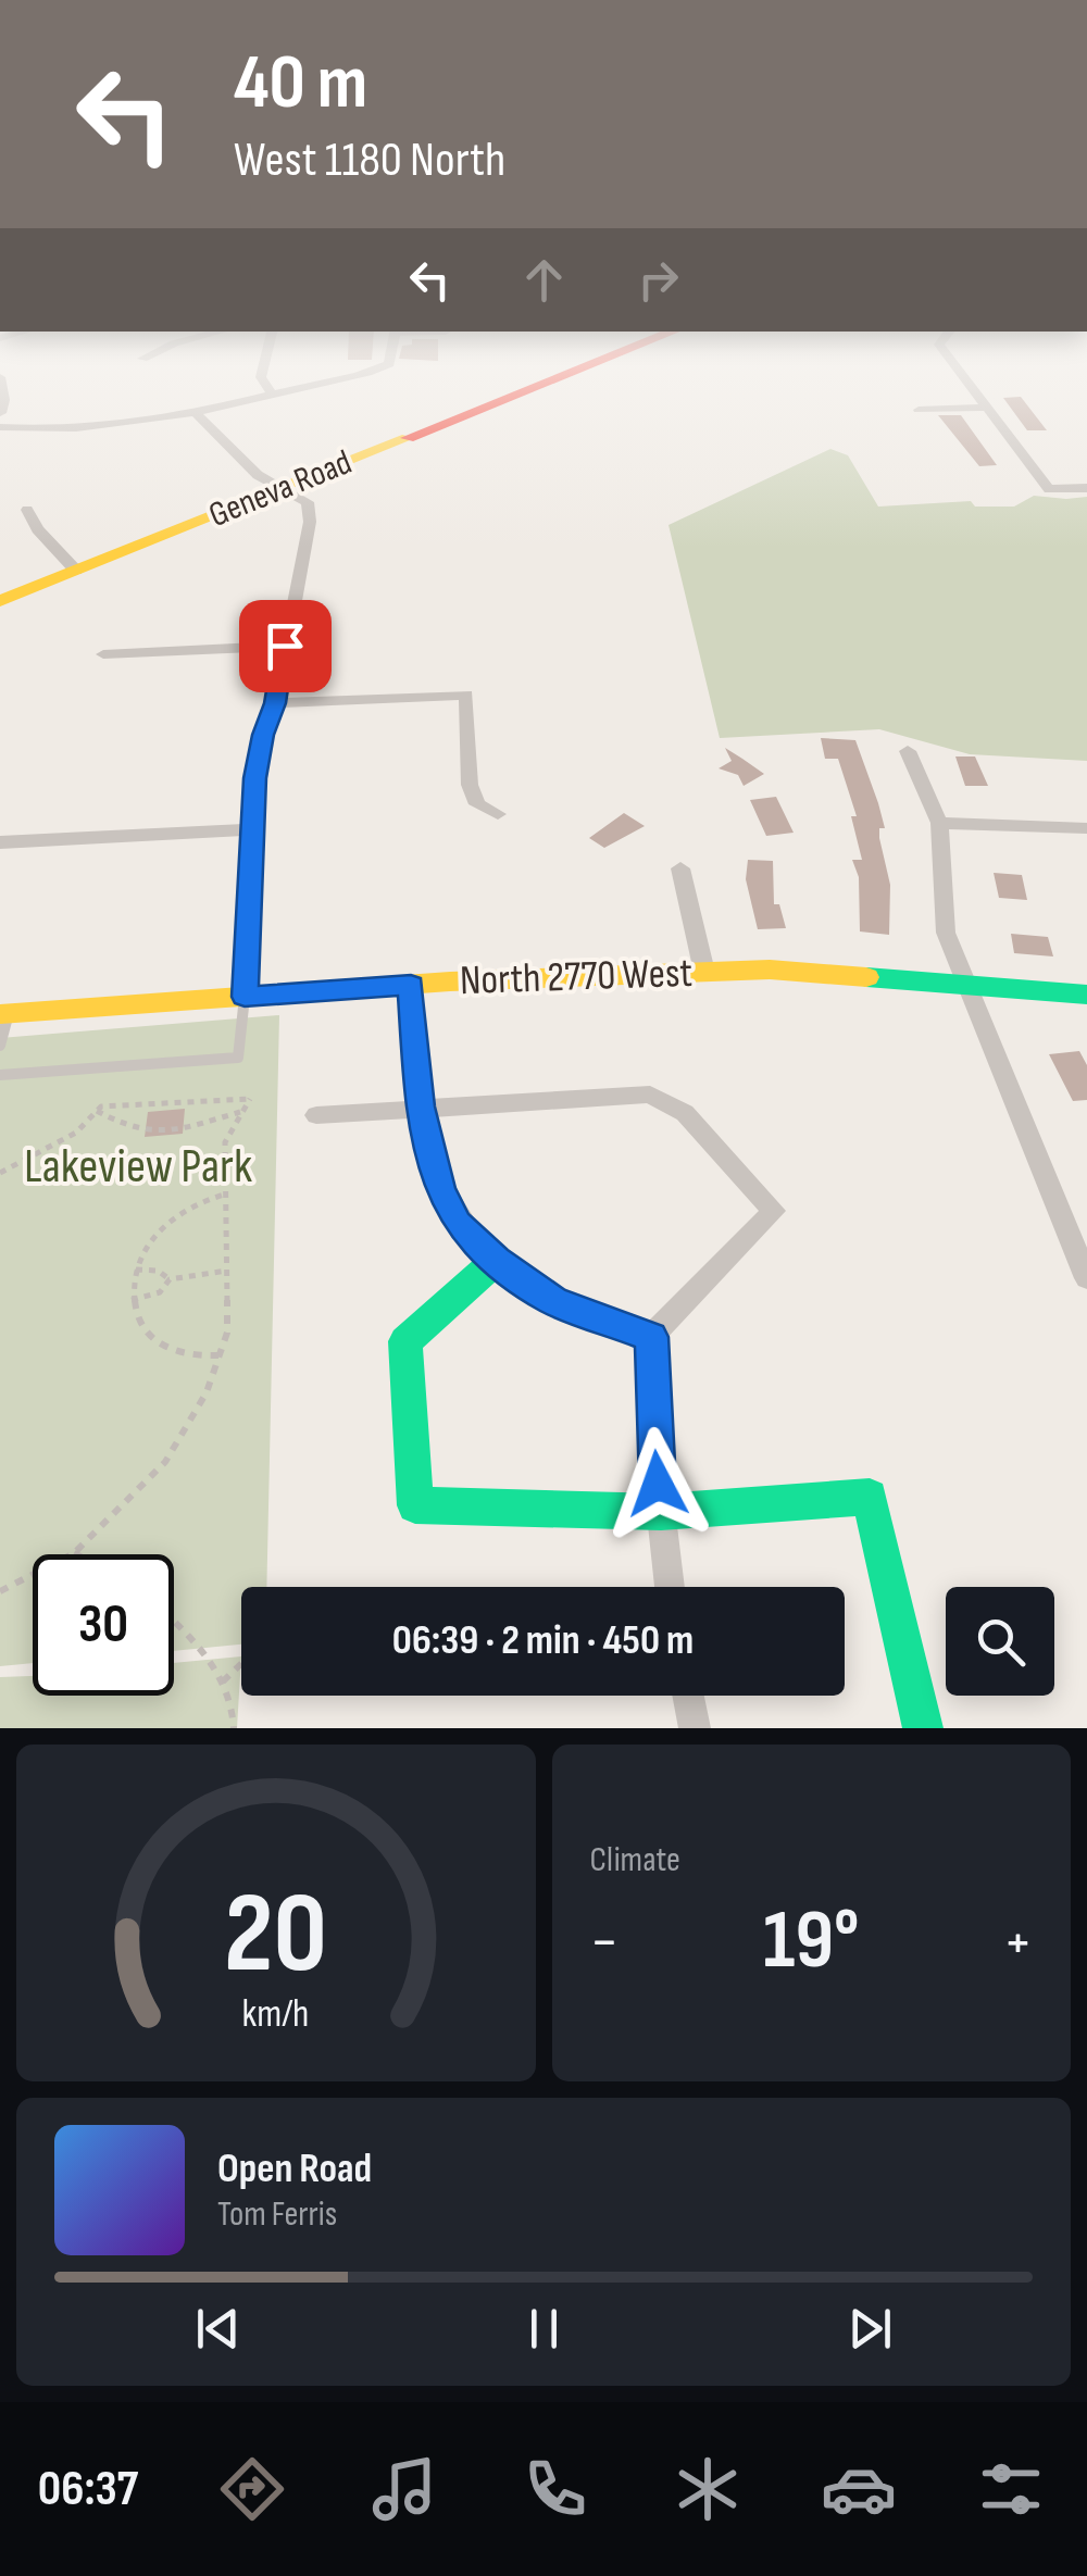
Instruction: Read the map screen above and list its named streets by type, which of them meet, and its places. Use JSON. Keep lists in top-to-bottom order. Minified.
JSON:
{"streets":{"street":["Geneva Road","North 2770 West"]},"parks":["Lakeview Park"],"page":{"turn":["40 m","West 1180 North"],"limit":"30","trip":"06:39 · 2 min · 450 m","tile":"Climate","heat":["−","19°","+"],"song":["Open Road","Tom Ferris"],"tabs":"06:37","gauge":["20","km/h"]}}
